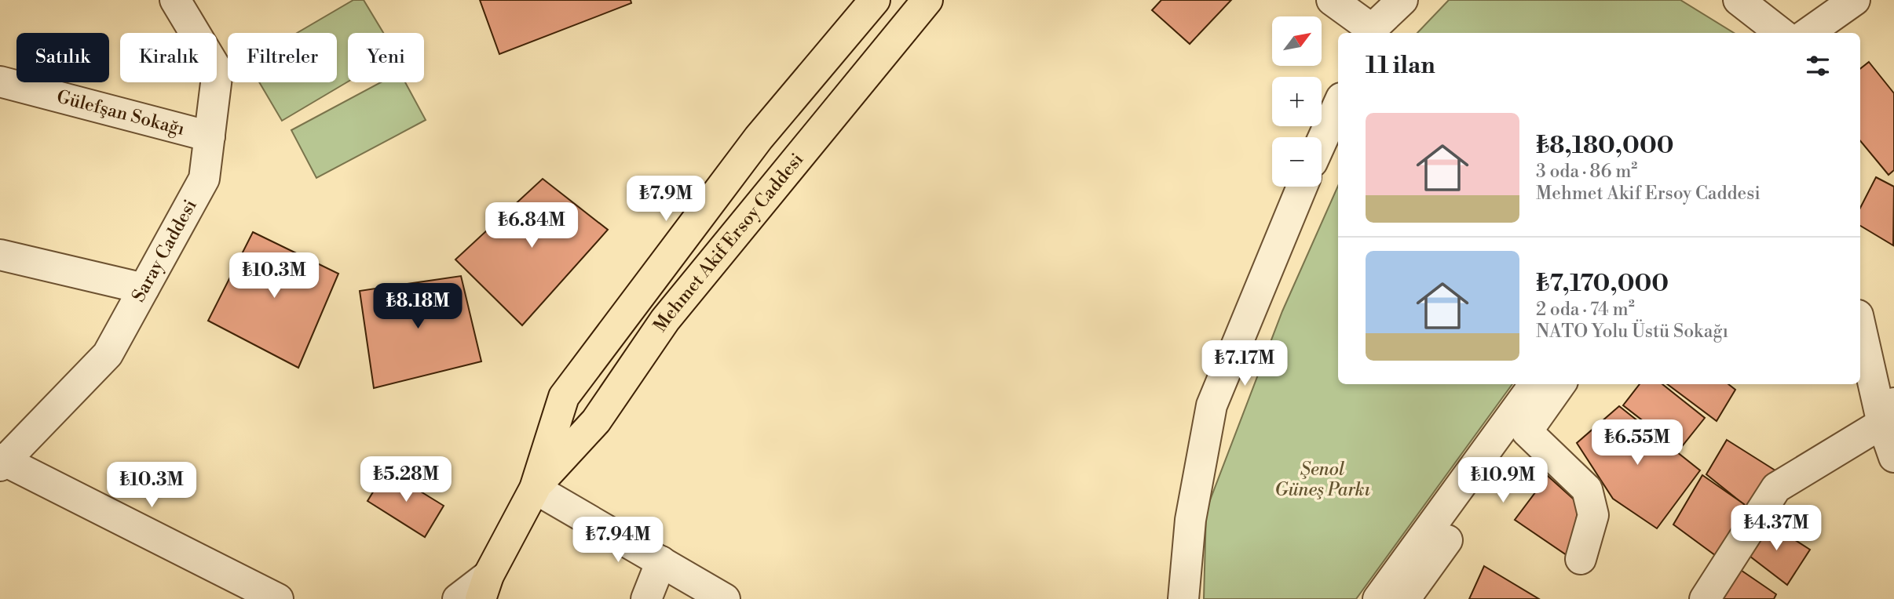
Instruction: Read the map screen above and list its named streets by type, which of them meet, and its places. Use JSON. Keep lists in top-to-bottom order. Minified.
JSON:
{"streets":{"main road":["Mehmet Akif Ersoy Caddesi"],"street":["Gülefşan Sokağı","Saray Caddesi"]},"crossings":[["Gülefşan Sokağı","Saray Caddesi"]],"parks":["Şenol Güneş Parkı"],"north":"top right","page":{"map_buttons":["+","−"],"chip":["Satılık","Kiralık","Filtreler","Yeni"],"heading":"11 ilan","list":[{"name":"₺8,180,000","note":"3 oda · 86 m² · Mehmet Akif Ersoy Caddesi"},{"name":"₺7,170,000","note":"2 oda · 74 m² · NATO Yolu Üstü Sokağı"}],"price":["₺7.9M","₺6.84M","₺10.3M","₺8.18M","₺7.17M","₺6.55M","₺5.28M","₺10.9M","₺10.3M","₺4.37M","₺7.94M"]}}
